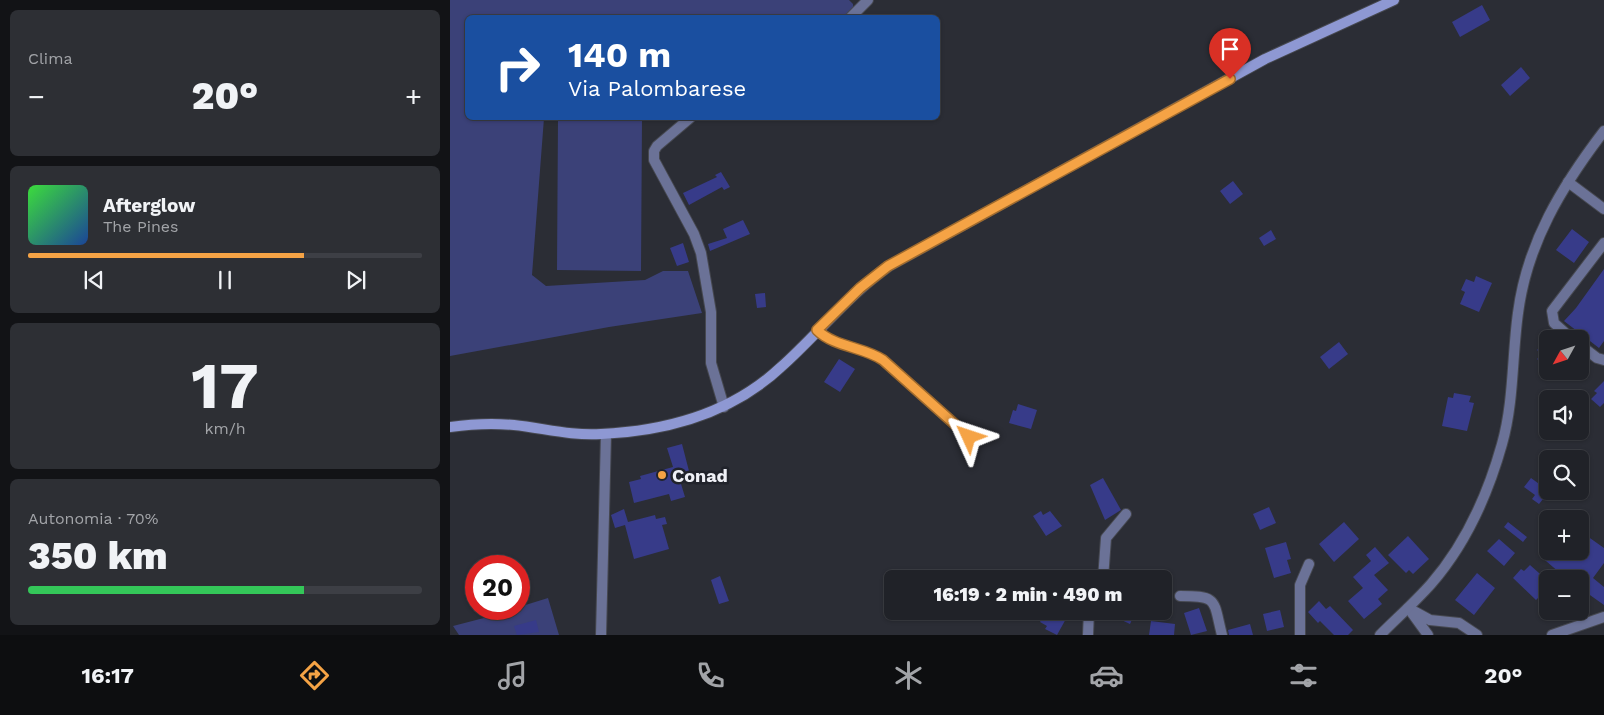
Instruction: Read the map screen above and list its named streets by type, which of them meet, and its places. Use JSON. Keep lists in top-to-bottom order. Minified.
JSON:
{"places":["Conad"],"north":"bottom left","page":{"tile":["Clima",["17","km/h"],["Autonomia · 70%","350 km"]],"turn":["140 m","Via Palombarese"],"heat":["−","20°","+"],"song":["Afterglow","The Pines"],"map_buttons":["+","−"],"limit":"20","trip":"16:19 · 2 min · 490 m","tabs":["16:17","20°"]}}
